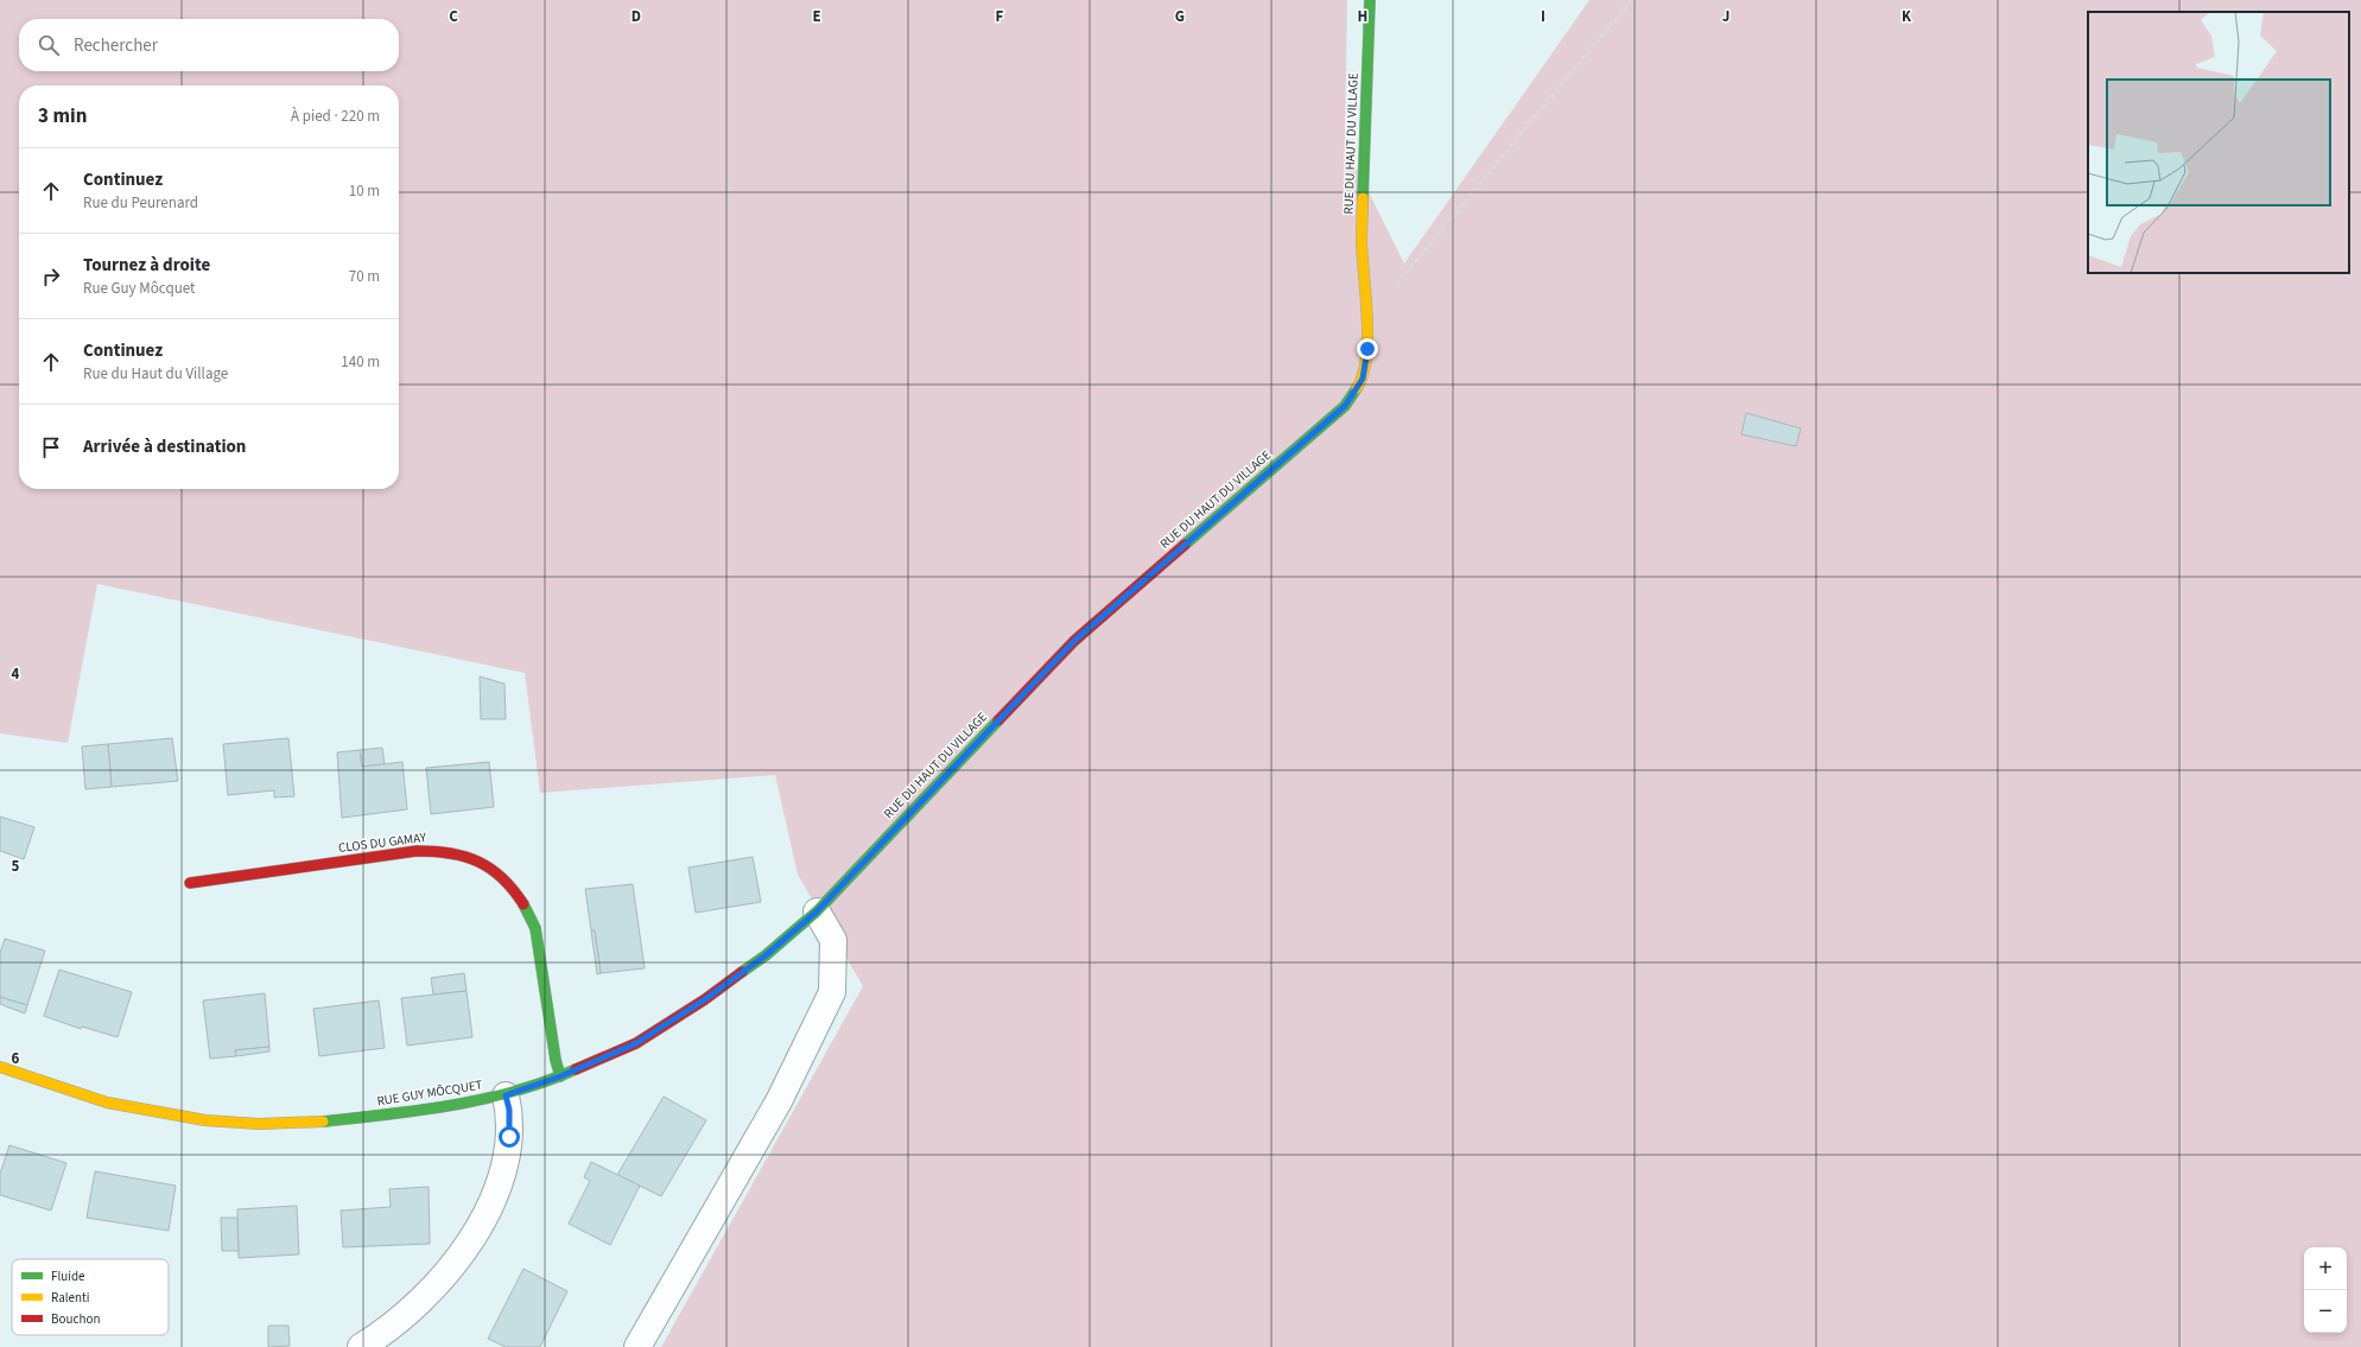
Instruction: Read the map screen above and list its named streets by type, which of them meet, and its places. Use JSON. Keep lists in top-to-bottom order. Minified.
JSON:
{"streets":{"street":["RUE DU HAUT DU VILLAGE","CLOS DU GAMAY","RUE GUY MÔCQUET"]},"crossings":[["RUE DU HAUT DU VILLAGE","RUE GUY MÔCQUET"],["CLOS DU GAMAY","RUE GUY MÔCQUET"]],"legend":["Fluide","Ralenti","Bouchon"],"page":{"search":"Rechercher","heading":["3 min","À pied · 220 m"],"list":[["Continuez","Rue du Peurenard","10 m"],["Tournez à droite","Rue Guy Môcquet","70 m"],["Continuez","Rue du Haut du Village","140 m"],"Arrivée à destination"],"map_buttons":["+","−"]},"grid":{"columns":["C","D","E","F","G","H","I","J","K"],"rows":["4","5","6"]}}
